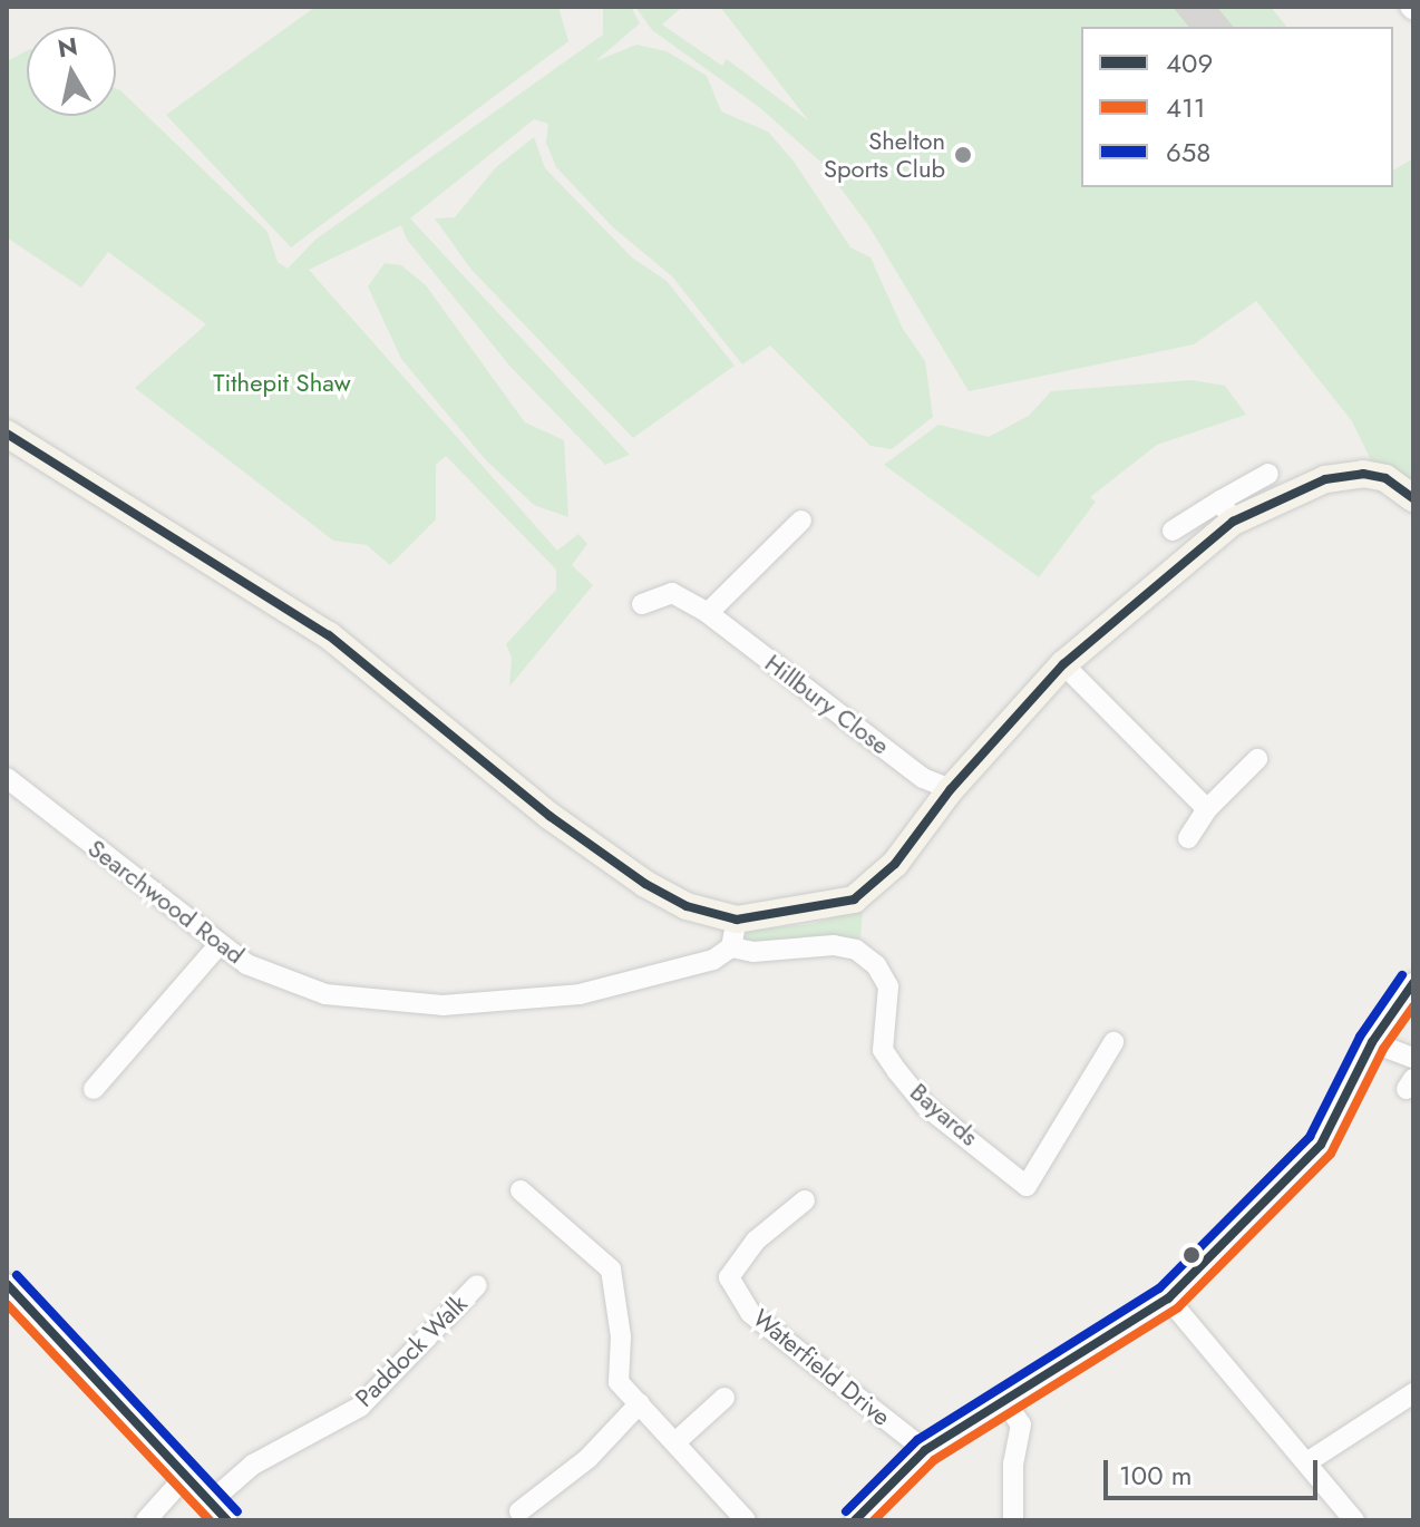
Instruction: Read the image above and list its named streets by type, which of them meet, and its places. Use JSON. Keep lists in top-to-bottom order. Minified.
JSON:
{"streets":{"street":["Hillbury Close","Searchwood Road","Bayards","Paddock Walk","Waterfield Drive"]},"crossings":[["Searchwood Road","Bayards"]],"parks":["Tithepit Shaw"],"places":["Shelton Sports Club"],"lines":["transit line 409","transit line 658","transit line 411"],"legend":["409","411","658"],"scale_bar":"100 m","north":"top"}
